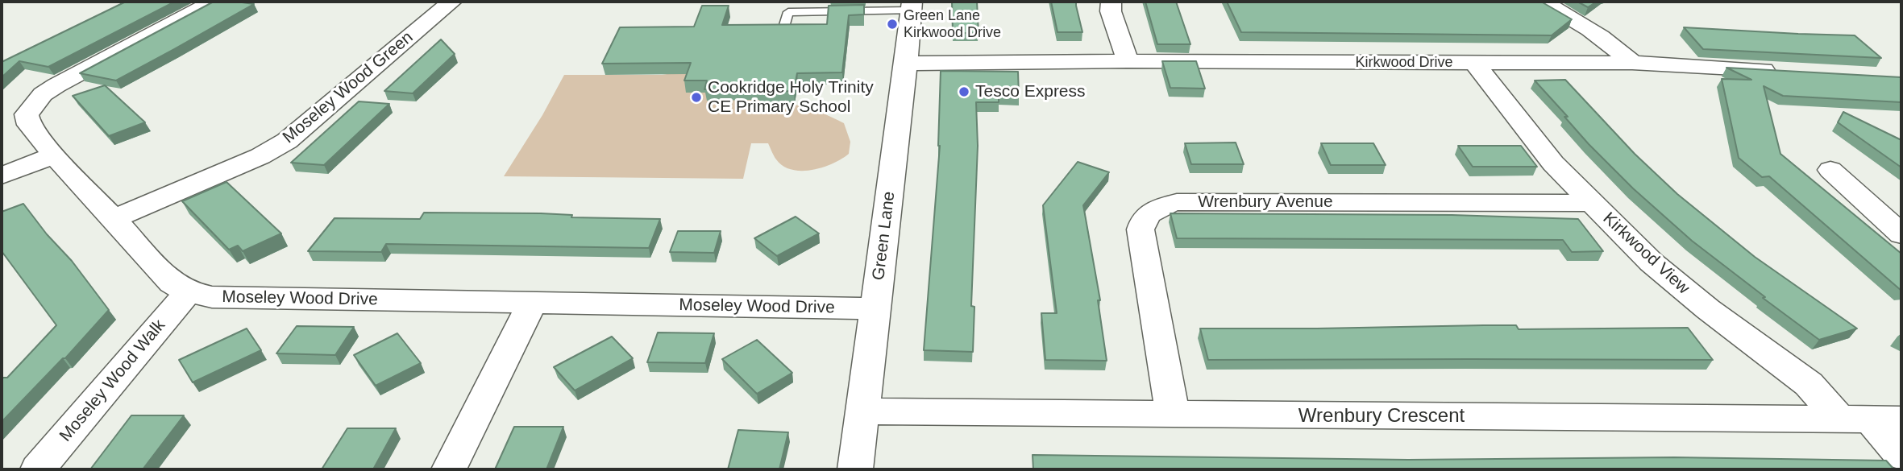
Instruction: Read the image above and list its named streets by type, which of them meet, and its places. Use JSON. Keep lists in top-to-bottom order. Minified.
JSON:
{"streets":{"street":["Kirkwood Drive","Moseley Wood Green","Wrenbury Avenue","Green Lane","Kirkwood View","Moseley Wood Drive","Moseley Wood Walk","Wrenbury Crescent"]},"crossings":[["Kirkwood Drive","Green Lane"],["Kirkwood Drive","Kirkwood View"],["Moseley Wood Green","Moseley Wood Drive"],["Wrenbury Avenue","Kirkwood View"],["Wrenbury Avenue","Wrenbury Crescent"],["Green Lane","Moseley Wood Drive"],["Green Lane","Wrenbury Crescent"],["Kirkwood View","Wrenbury Crescent"],["Moseley Wood Drive","Moseley Wood Walk"]],"places":["Green Lane Kirkwood Drive","Tesco Express","Cookridge Holy Trinity CE Primary School"]}
